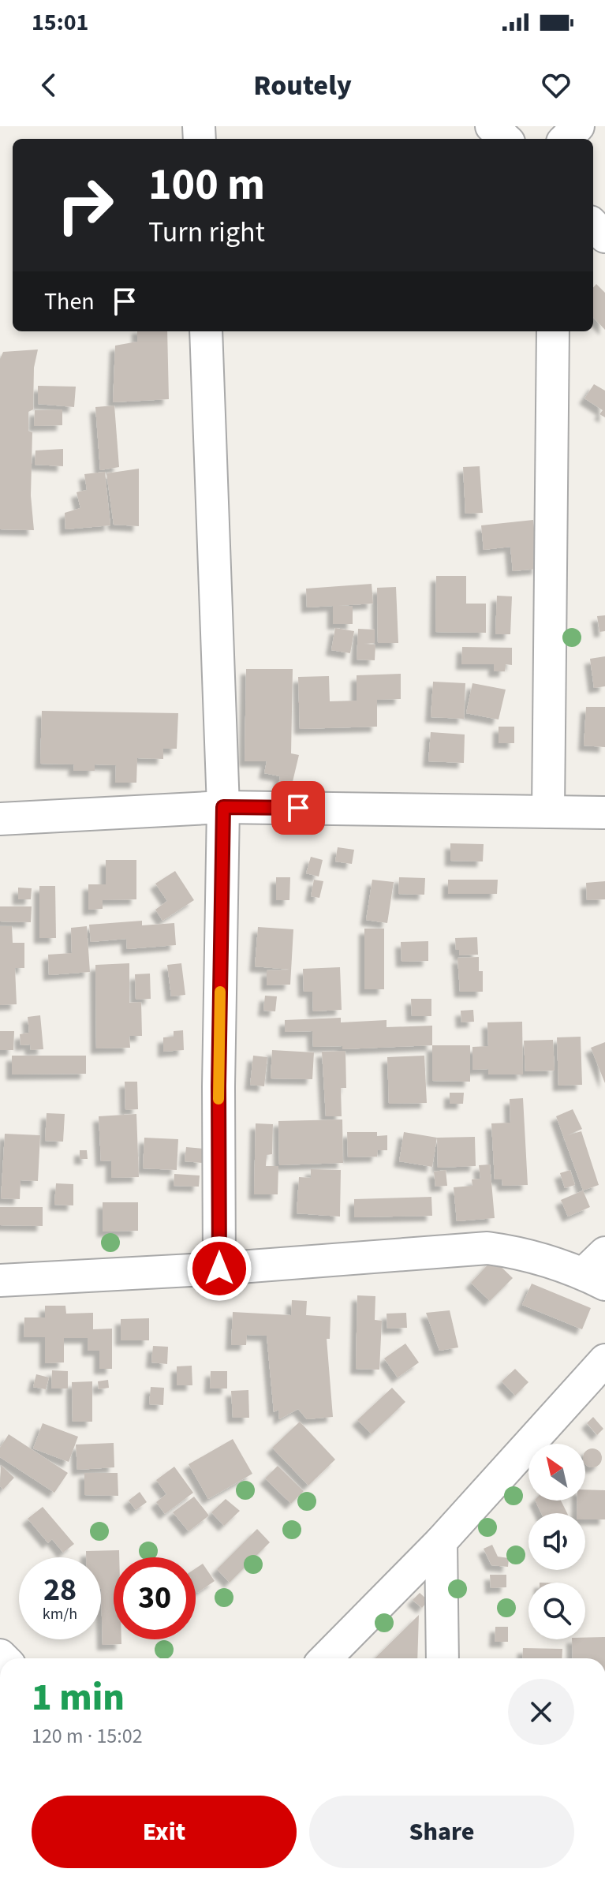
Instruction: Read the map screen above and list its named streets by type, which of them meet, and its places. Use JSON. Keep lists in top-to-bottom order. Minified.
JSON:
{"north":"top left","page":{"status":"15:01","header":"Routely","turn":["100 m","Turn right"],"then":"Then","speed":"28 km/h","limit":"30","heading":["1 min","120 m · 15:02"],"buttons":["Exit","Share"]}}
